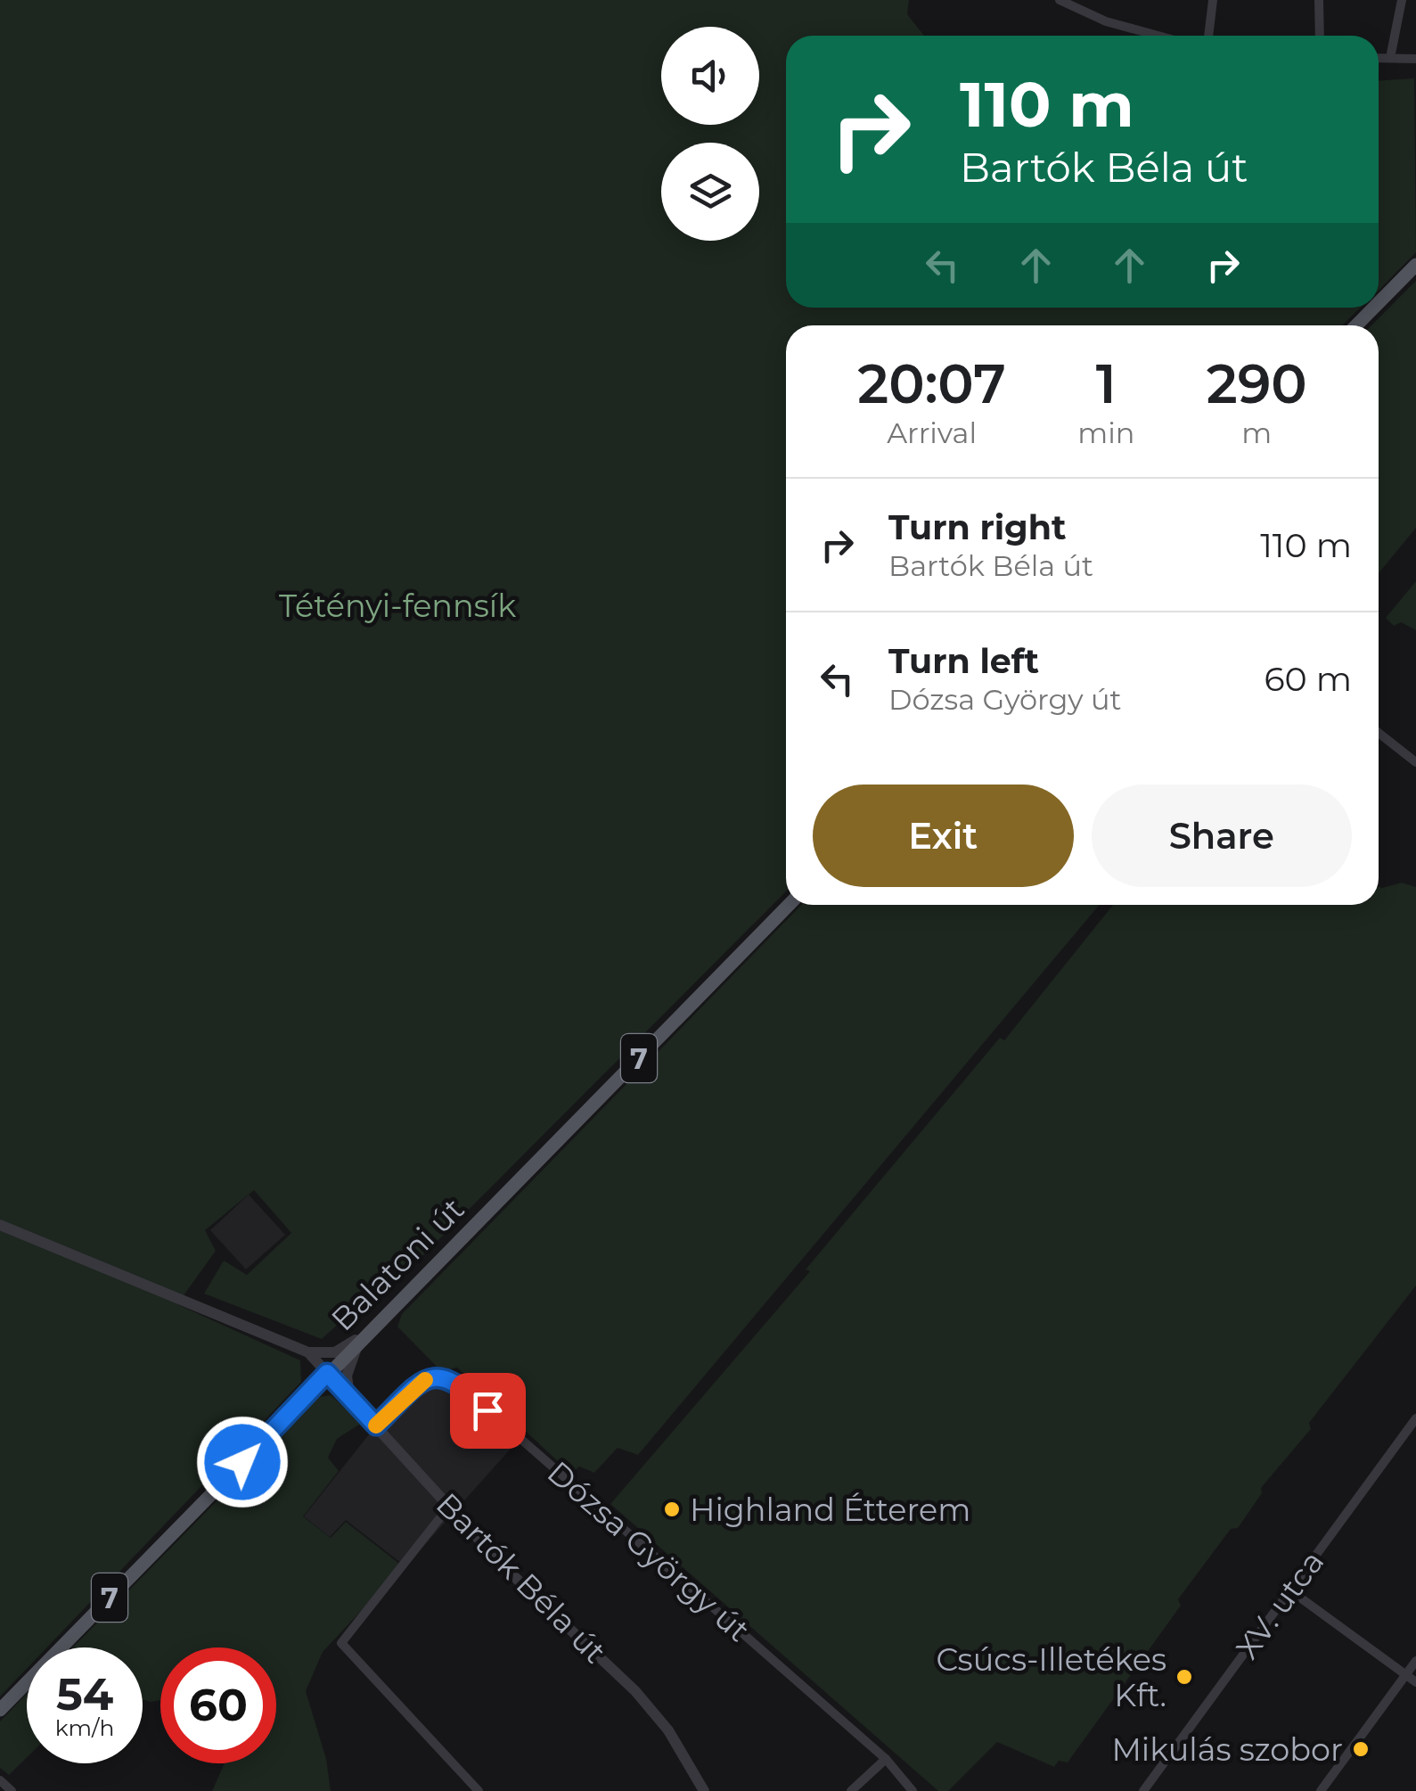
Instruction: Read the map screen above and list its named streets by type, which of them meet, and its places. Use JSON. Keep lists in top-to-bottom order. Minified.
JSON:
{"streets":{"main road":["7","Balatoni út"],"street":["Dózsa György út","Bartók Béla út","XV. utca"]},"crossings":[["Balatoni út","Bartók Béla út"],["Dózsa György út","Bartók Béla út"]],"parks":["Tétényi-fennsík"],"places":["Highland Étterem","Csúcs-Illetékes Kft.","Mikulás szobor"],"page":{"turn":["110 m","Bartók Béla út"],"eta":["20:07","Arrival","1","min","290","m"],"list":[{"name":"Turn right","note":"Bartók Béla út","value":"110 m"},{"name":"Turn left","note":"Dózsa György út","value":"60 m"}],"buttons":["Exit","Share"],"speed":"54 km/h","limit":"60"}}
